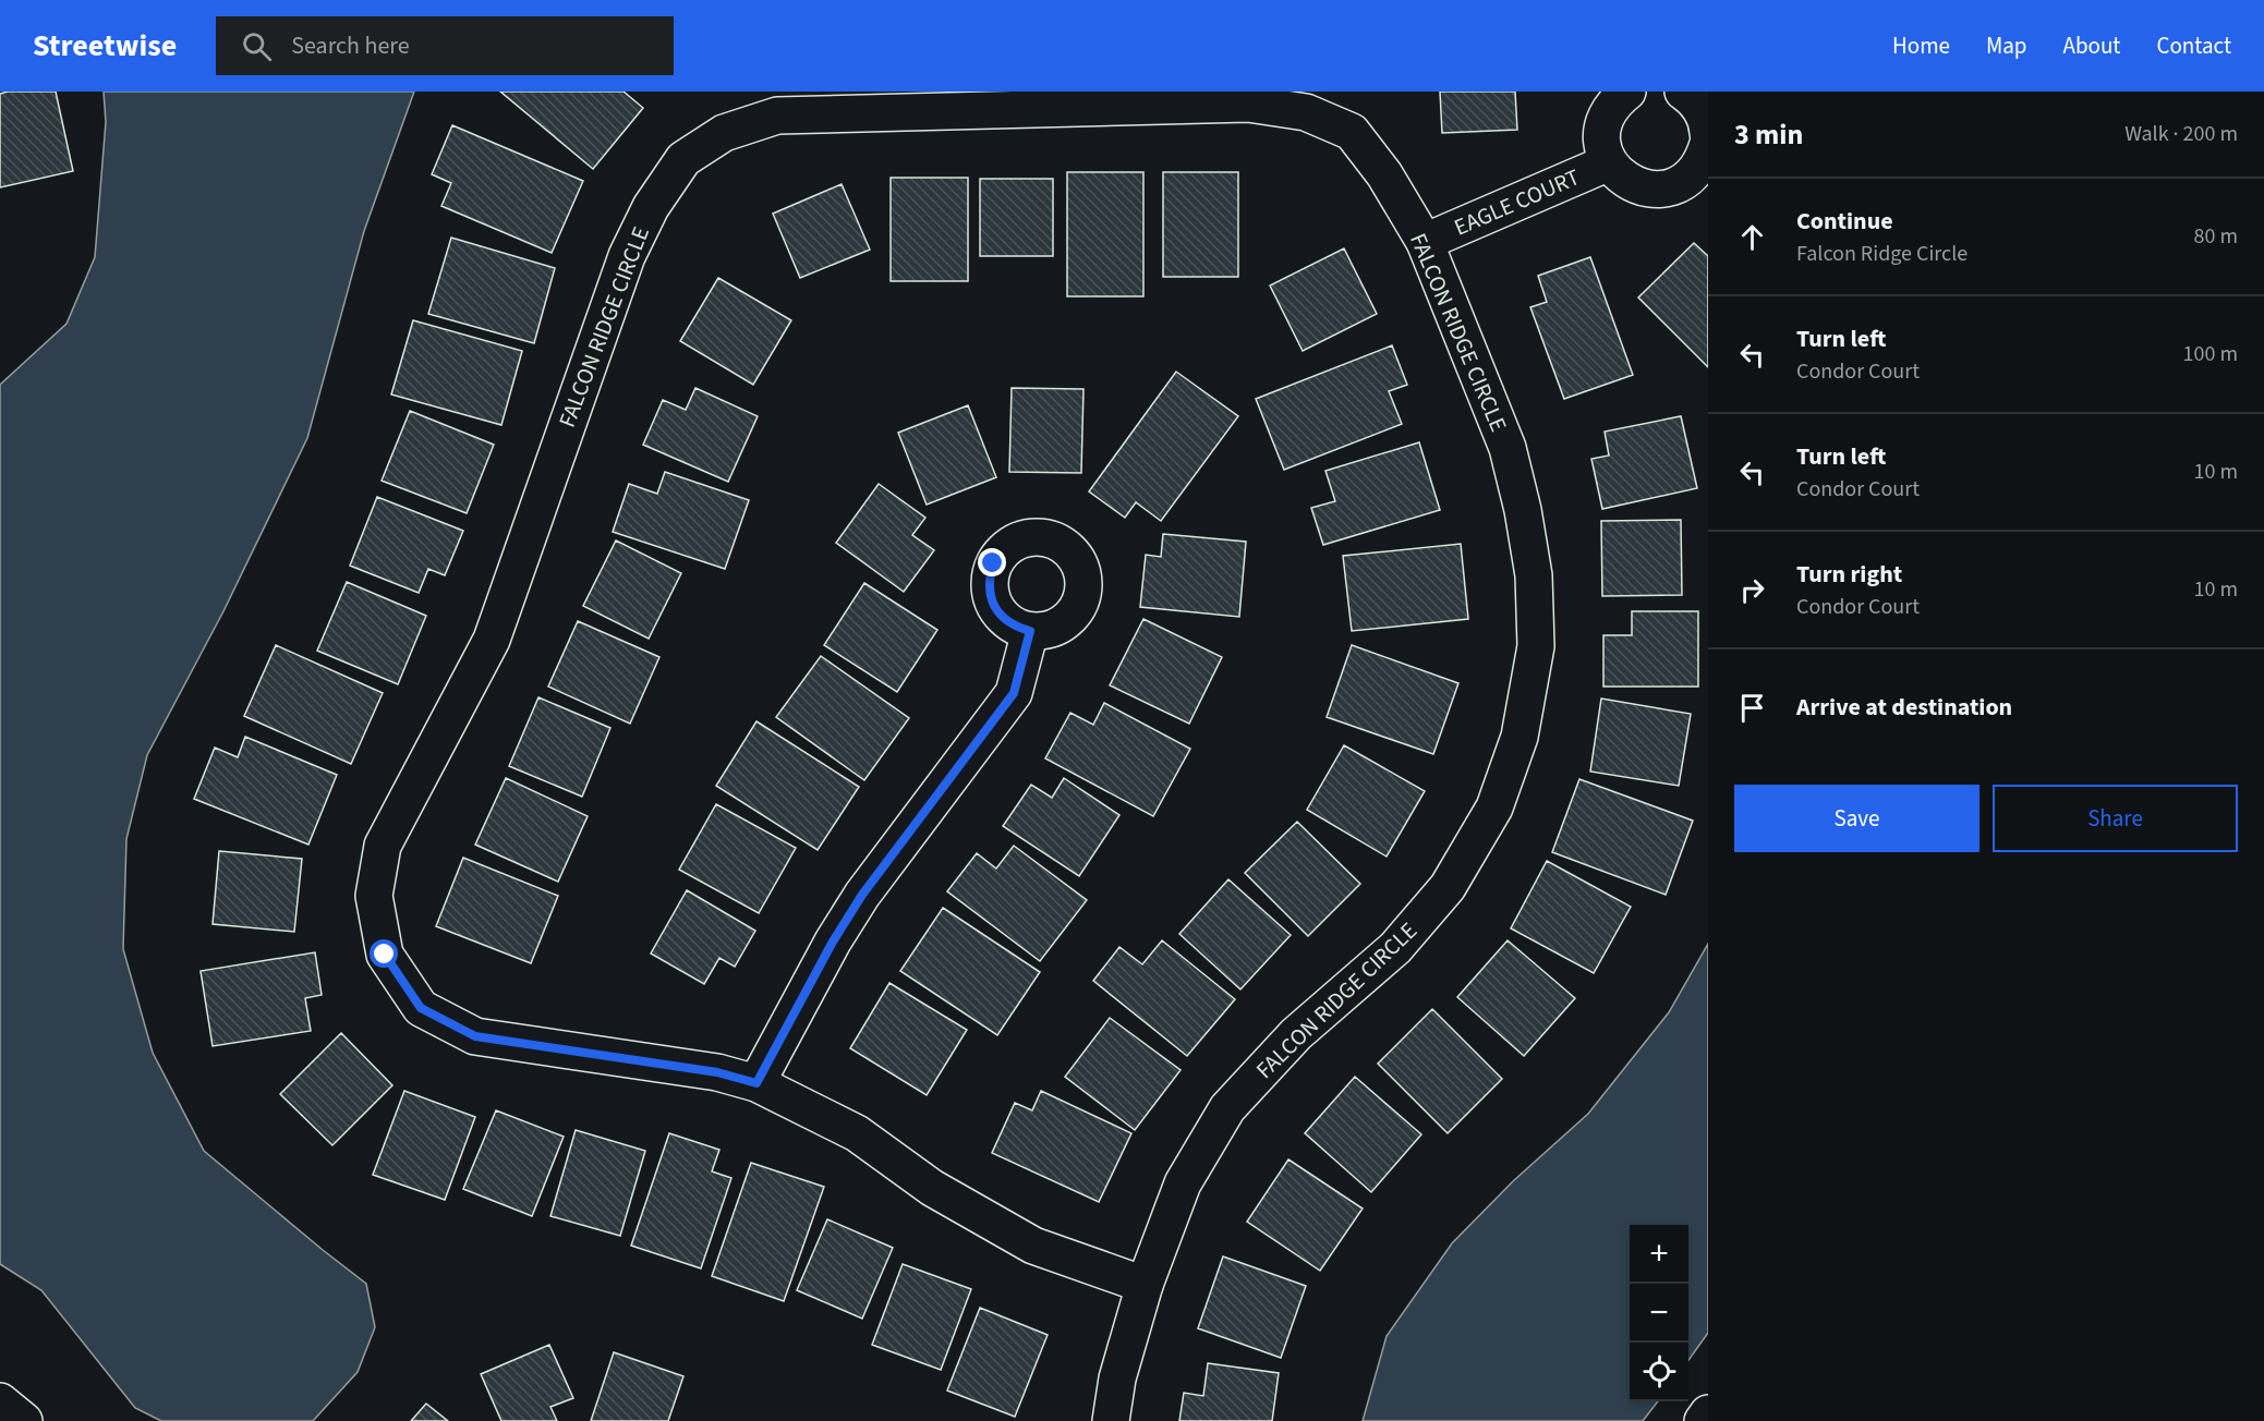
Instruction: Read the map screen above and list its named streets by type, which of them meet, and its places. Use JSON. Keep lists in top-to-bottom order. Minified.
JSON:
{"streets":{"street":["EAGLE COURT","FALCON RIDGE CIRCLE"]},"crossings":[["EAGLE COURT","FALCON RIDGE CIRCLE"]],"page":{"header":"Streetwise","search":"Search here","nav":["Home","Map","About","Contact"],"heading":["3 min","Walk · 200 m"],"list":[["Continue","Falcon Ridge Circle","80 m"],["Turn left","Condor Court","100 m"],["Turn left","Condor Court","10 m"],["Turn right","Condor Court","10 m"],"Arrive at destination"],"buttons":["Save","Share"],"map_buttons":["+","−"]}}
